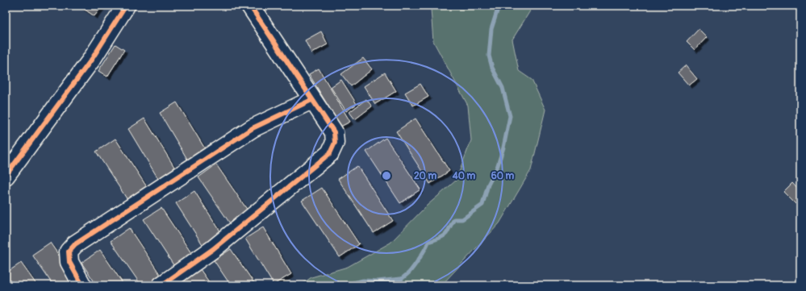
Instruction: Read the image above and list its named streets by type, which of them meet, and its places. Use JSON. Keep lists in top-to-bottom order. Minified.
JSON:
{"rings":["20 m","40 m","60 m"]}
